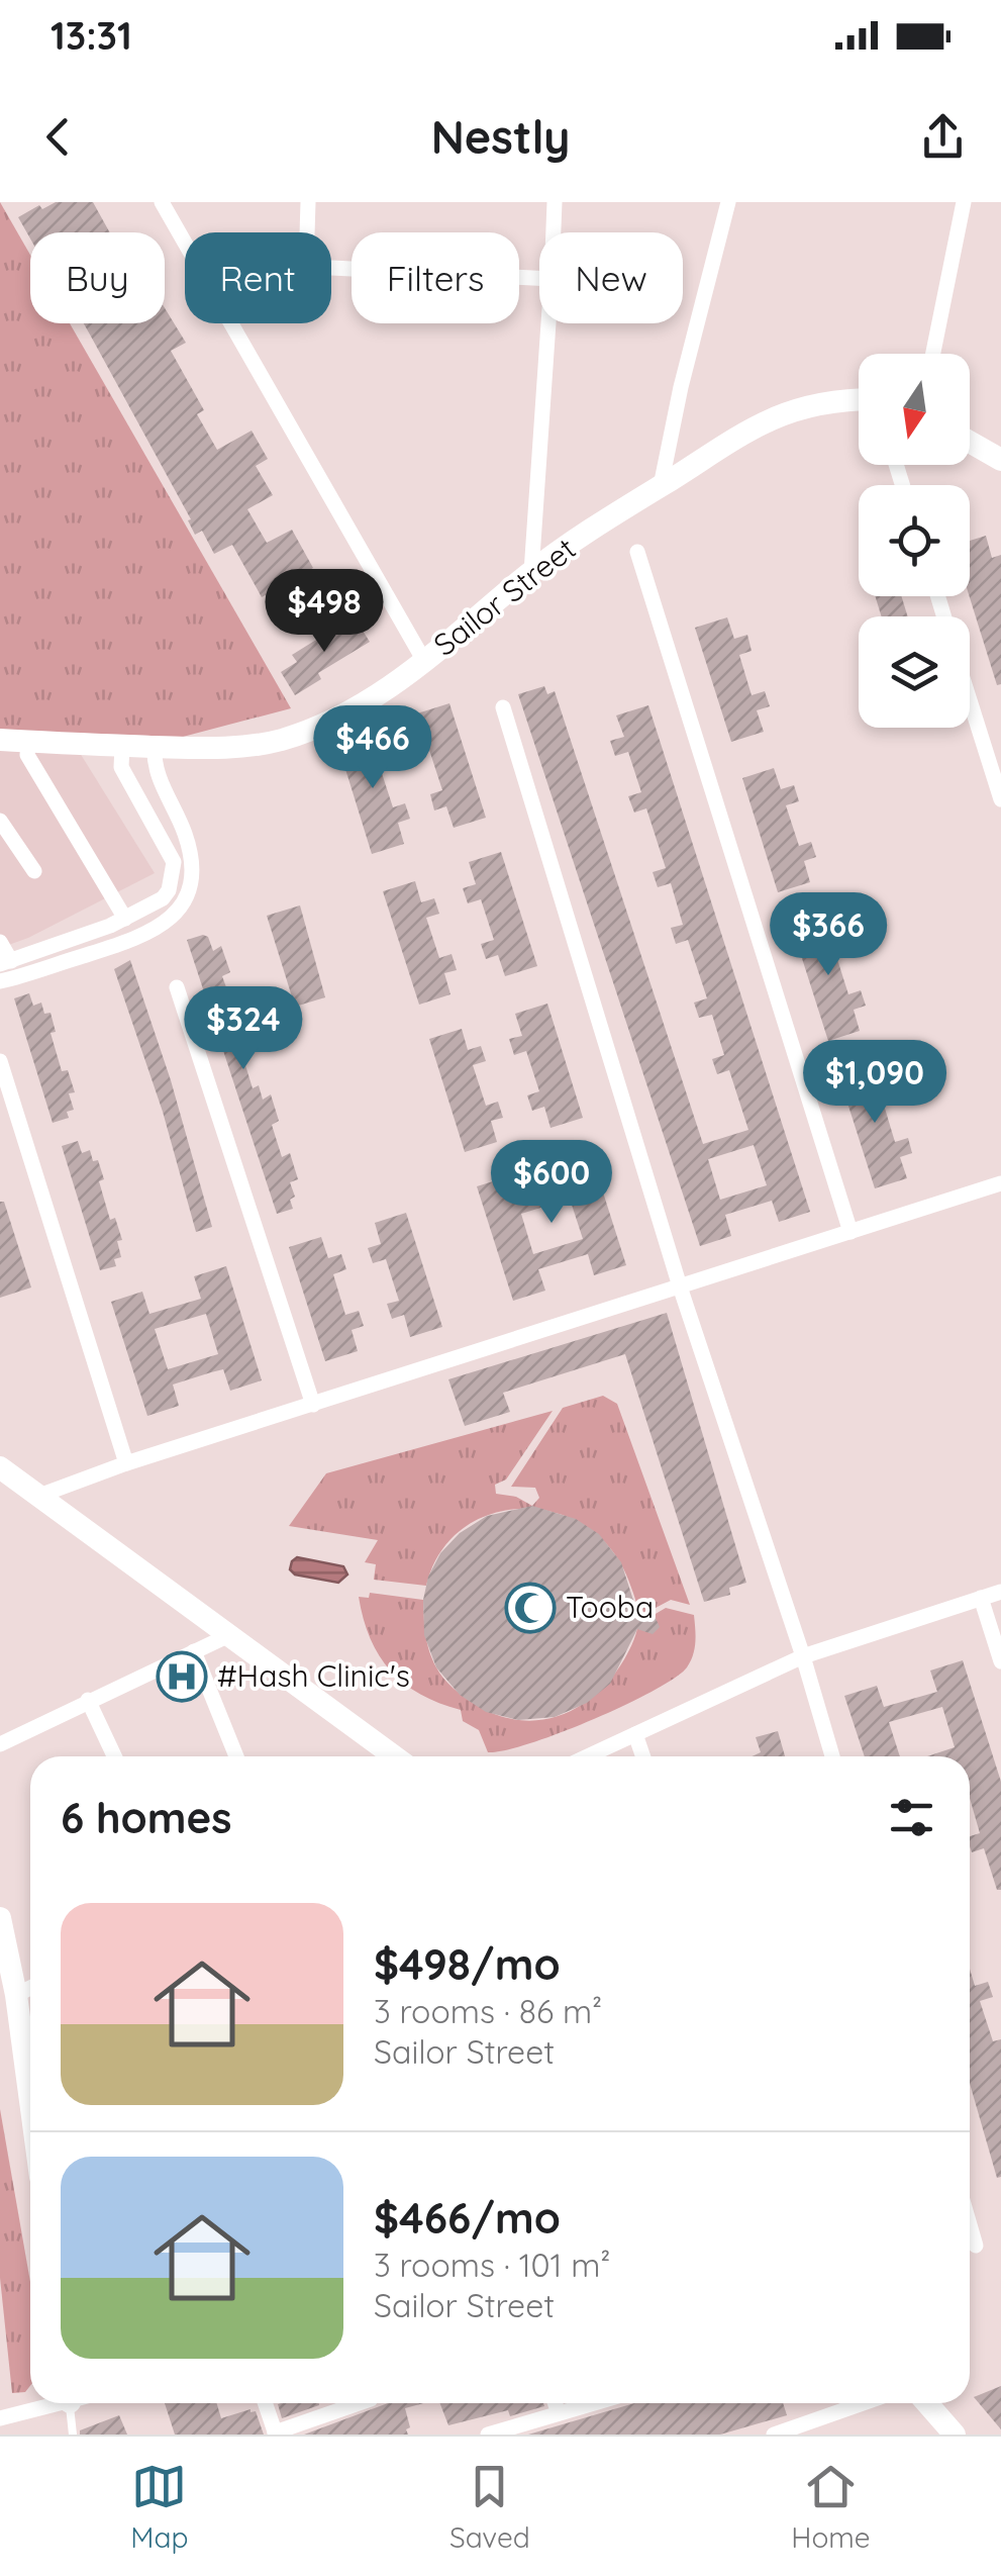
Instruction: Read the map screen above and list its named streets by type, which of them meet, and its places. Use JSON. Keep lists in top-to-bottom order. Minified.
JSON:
{"streets":{"street":["Sailor Street"]},"places":{"mosque":["Tooba"],"hospital":["#Hash Clinic's"]},"north":"bottom","page":{"status":"13:31","header":"Nestly","chip":["Buy","Rent","Filters","New"],"price":["$498","$466","$366","$324","$1,090","$600"],"heading":"6 homes","list":[{"name":"$498/mo","note":"3 rooms · 86 m² · Sailor Street"},{"name":"$466/mo","note":"3 rooms · 101 m² · Sailor Street"}],"tabs":["Map","Saved","Home"]}}
